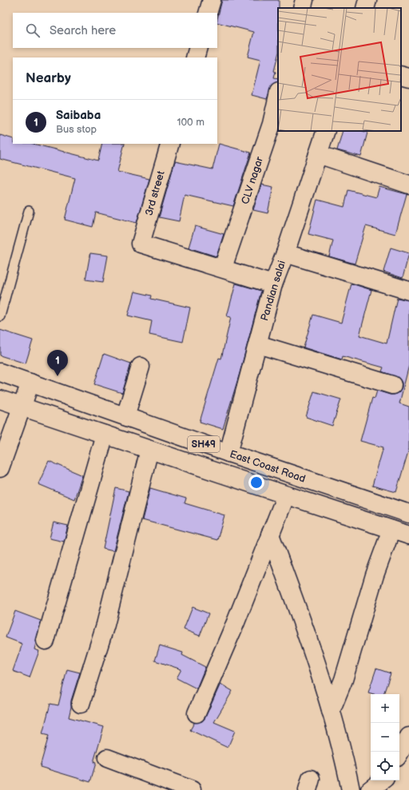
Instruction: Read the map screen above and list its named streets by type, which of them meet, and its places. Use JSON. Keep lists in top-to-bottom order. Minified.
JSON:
{"streets":{"street":["CLV nagar","3rd street","Pandian salai","SH49","East Coast Road"]},"crossings":[["CLV nagar","3rd street"],["Pandian salai","East Coast Road"]],"page":{"search":"Search here","heading":"Nearby","list":[{"mark":"1","name":"Saibaba","note":"Bus stop","value":"100 m"}],"pins":"1","map_buttons":["+","−"]}}
